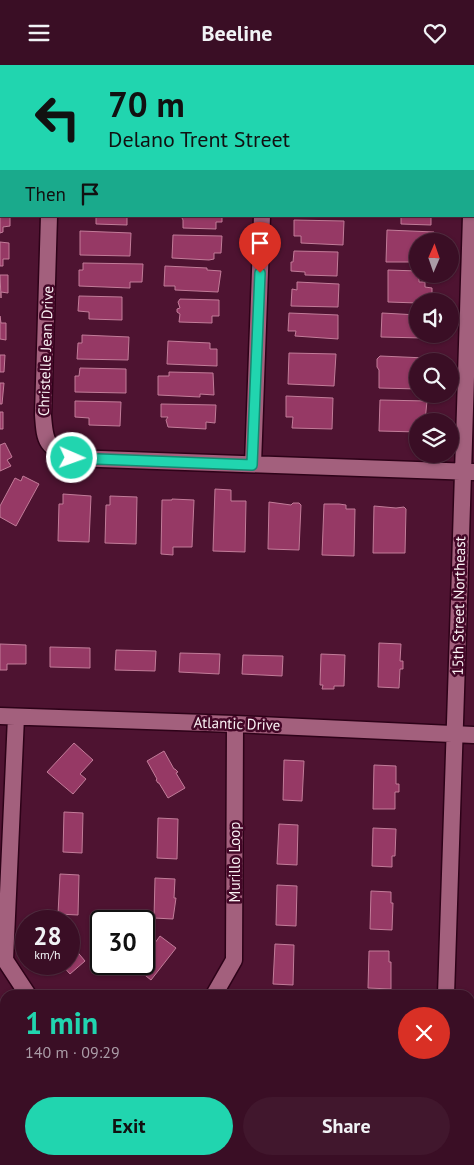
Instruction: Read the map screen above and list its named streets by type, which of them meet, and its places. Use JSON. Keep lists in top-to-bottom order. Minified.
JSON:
{"streets":{"street":["Christelle Jean Drive","15th Street Northeast","Atlantic Drive","Murillo Loop"]},"crossings":[["Christelle Jean Drive","15th Street Northeast"],["15th Street Northeast","Atlantic Drive"],["Atlantic Drive","Murillo Loop"]],"north":"top","page":{"header":"Beeline","turn":["70 m","Delano Trent Street"],"then":"Then","speed":"28 km/h","limit":"30","heading":["1 min","140 m · 09:29"],"buttons":["Exit","Share"]}}
